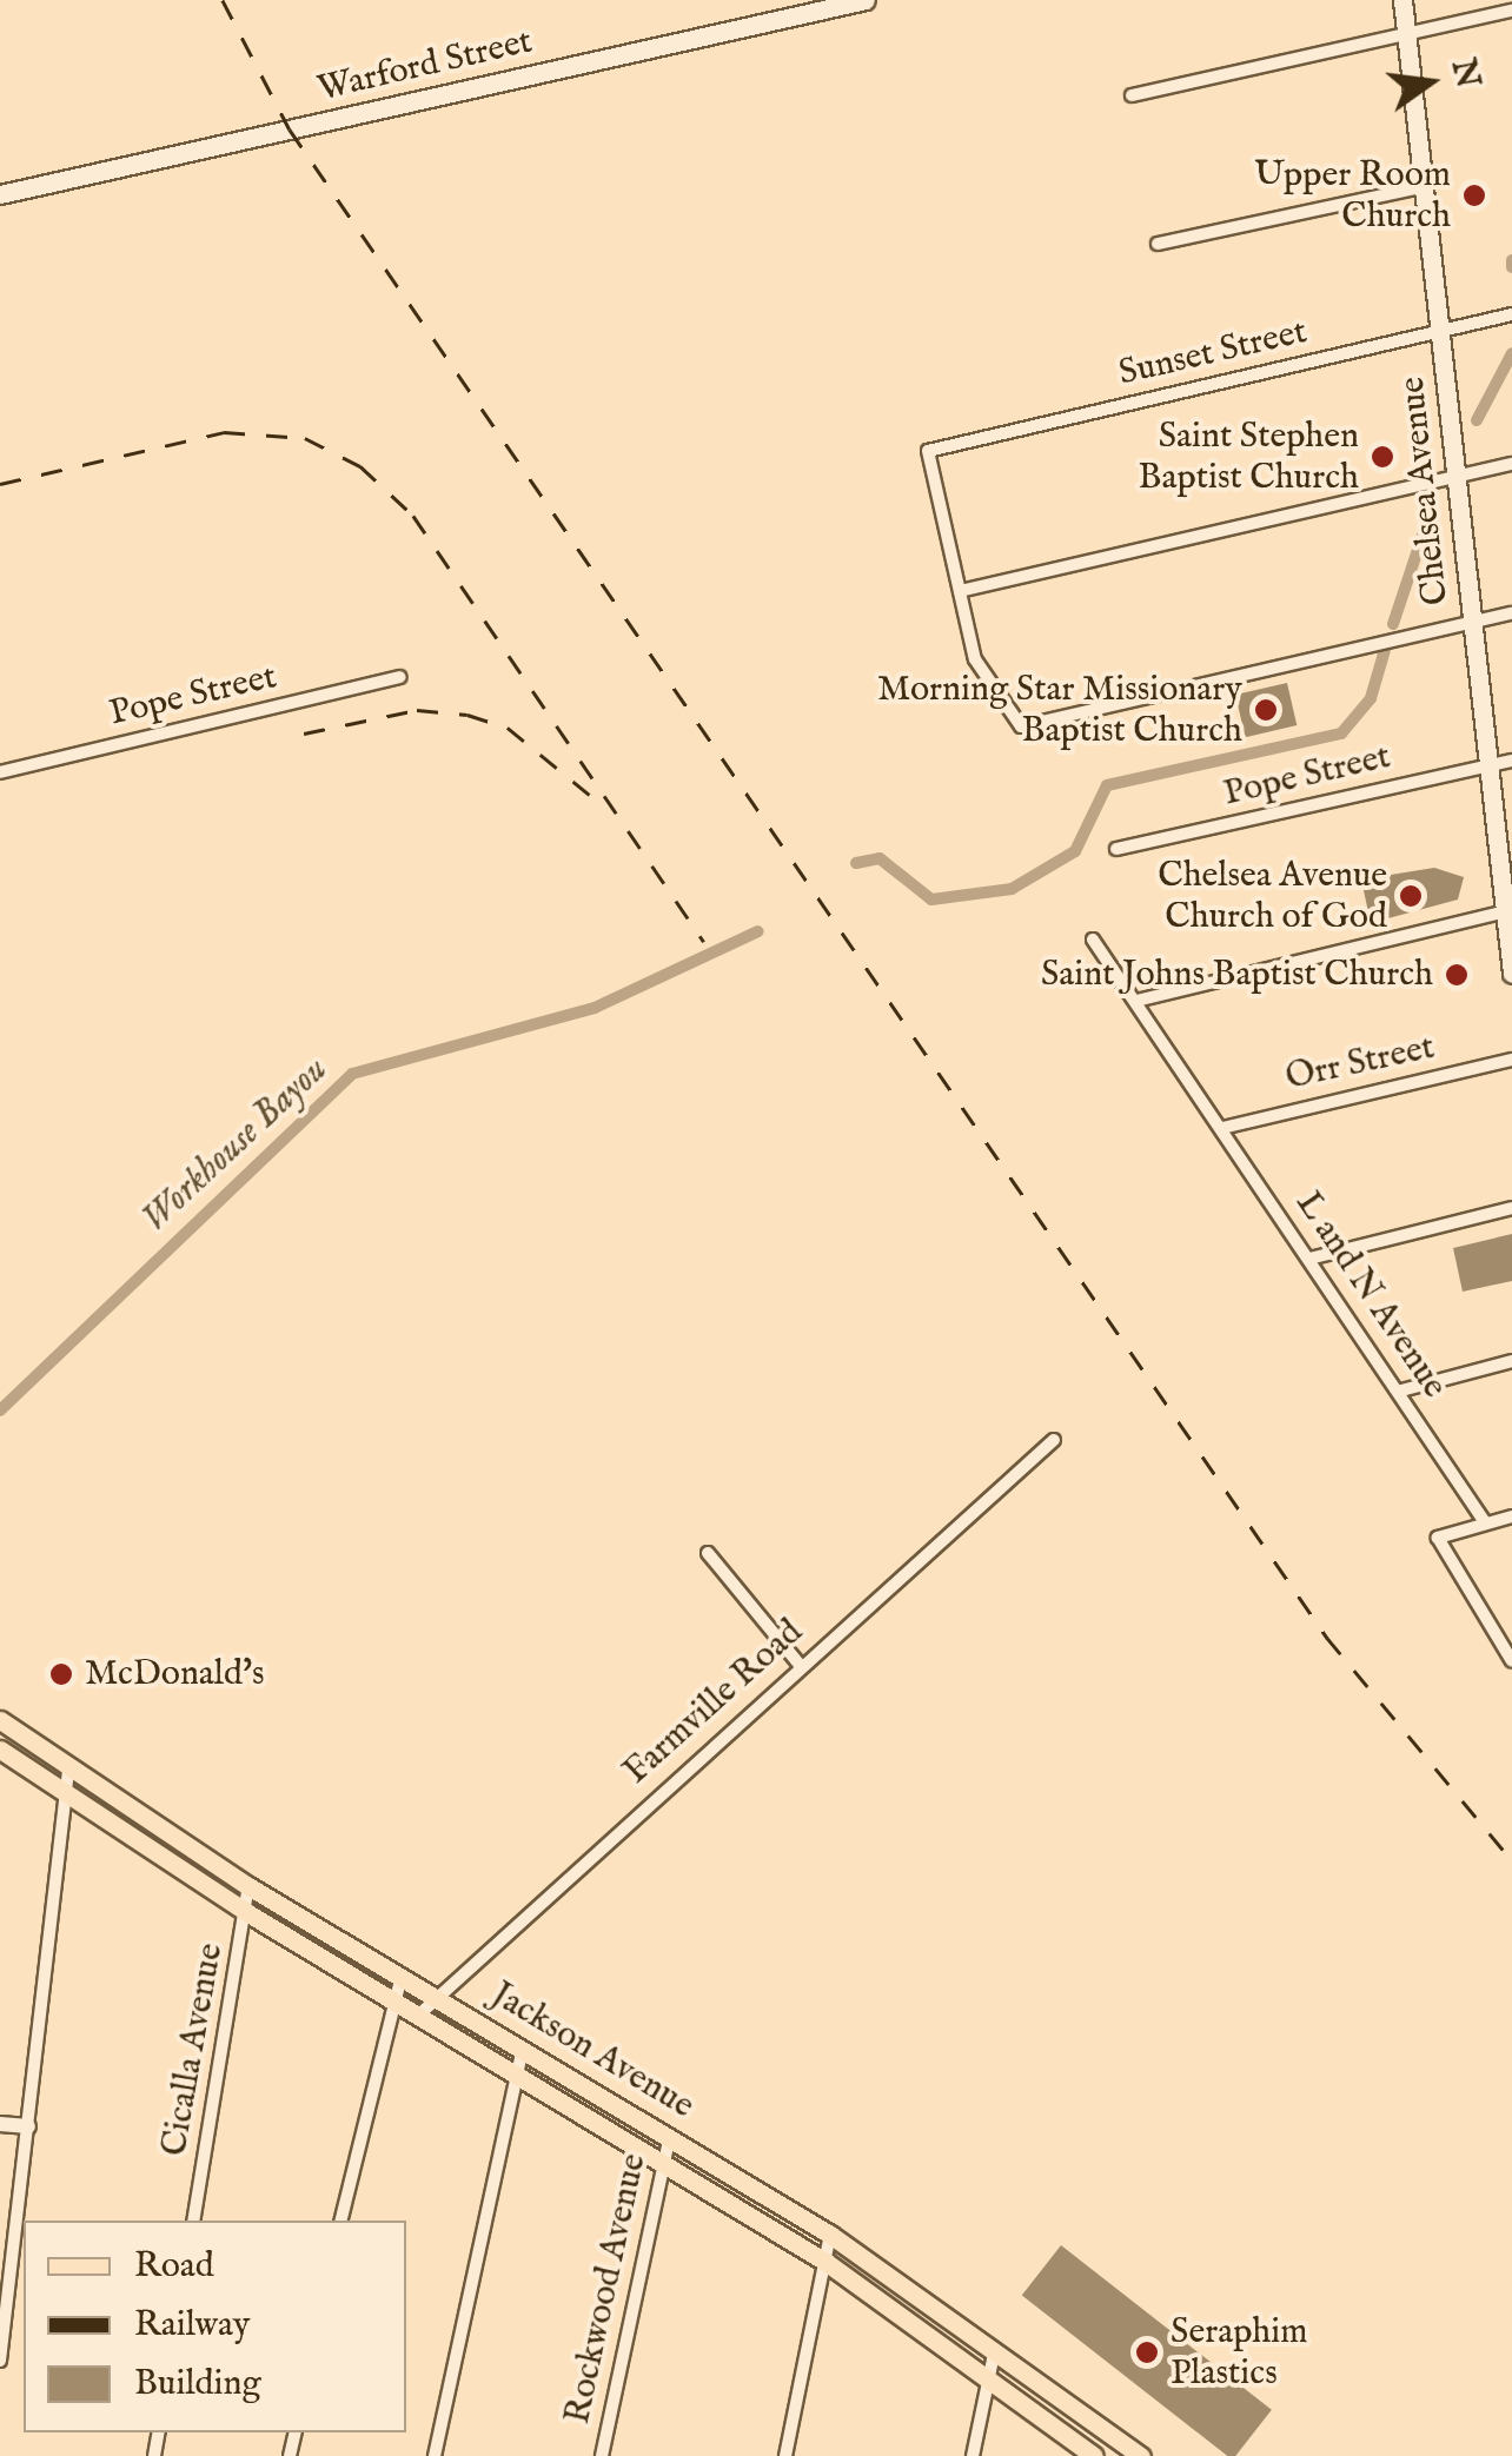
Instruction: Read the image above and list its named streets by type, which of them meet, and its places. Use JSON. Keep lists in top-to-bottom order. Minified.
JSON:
{"streets":{"main road":["Warford Street","Chelsea Avenue","Jackson Avenue"],"street":["Sunset Street","Pope Street","Orr Street","L and N Avenue","Farmville Road","Cicalla Avenue","Rockwood Avenue"]},"crossings":[["Sunset Street","Chelsea Avenue"],["Chelsea Avenue","Pope Street"],["Orr Street","L and N Avenue"],["Farmville Road","Jackson Avenue"],["Cicalla Avenue","Jackson Avenue"],["Jackson Avenue","Rockwood Avenue"]],"water":["Workhouse Bayou"],"places":["Upper Room Church","Saint Stephen Baptist Church","Morning Star Missionary Baptist Church","Chelsea Avenue Church of God","Saint Johns Baptist Church","McDonald's","Seraphim Plastics"],"legend":["Road","Railway","Building"],"north":"right"}
